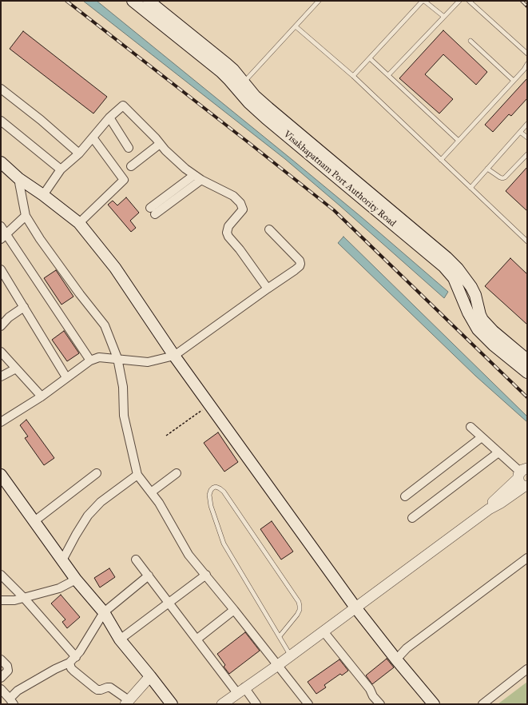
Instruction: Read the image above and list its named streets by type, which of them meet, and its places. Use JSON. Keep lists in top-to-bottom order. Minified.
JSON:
{"streets":{"main road":["Visakhapatnam Port Authority Road"]}}
